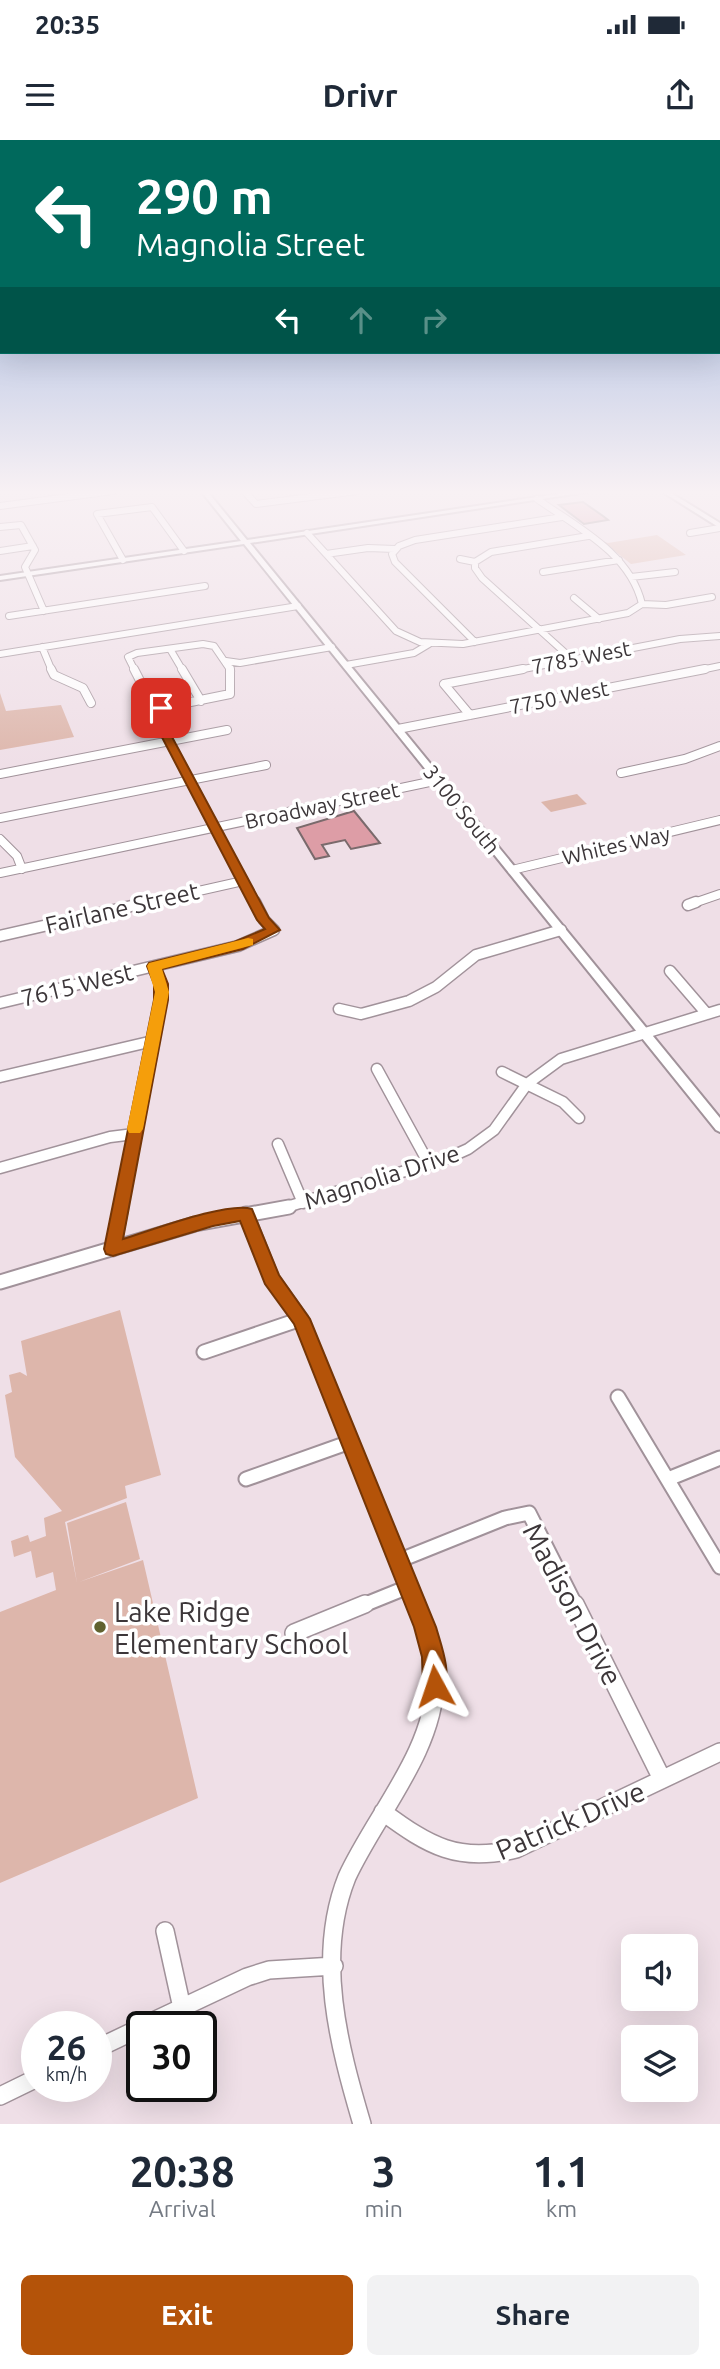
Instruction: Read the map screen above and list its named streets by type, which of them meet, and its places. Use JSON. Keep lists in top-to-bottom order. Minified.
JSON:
{"streets":{"street":["7785 West","7750 West","Broadway Street","3100 South","Whites Way","Fairlane Street","7615 West","Magnolia Drive","Madison Drive","Patrick Drive"]},"crossings":[["7785 West","7750 West"],["7750 West","3100 South"],["Broadway Street","3100 South"],["3100 South","Whites Way"],["3100 South","Magnolia Drive"],["Fairlane Street","7615 West"],["Madison Drive","Patrick Drive"]],"places":["Lake Ridge Elementary School"],"page":{"status":"20:35","header":"Drivr","turn":["290 m","Magnolia Street"],"speed":"26 km/h","limit":"30","eta":["20:38","Arrival","3","min","1.1","km"],"buttons":["Exit","Share"]}}
